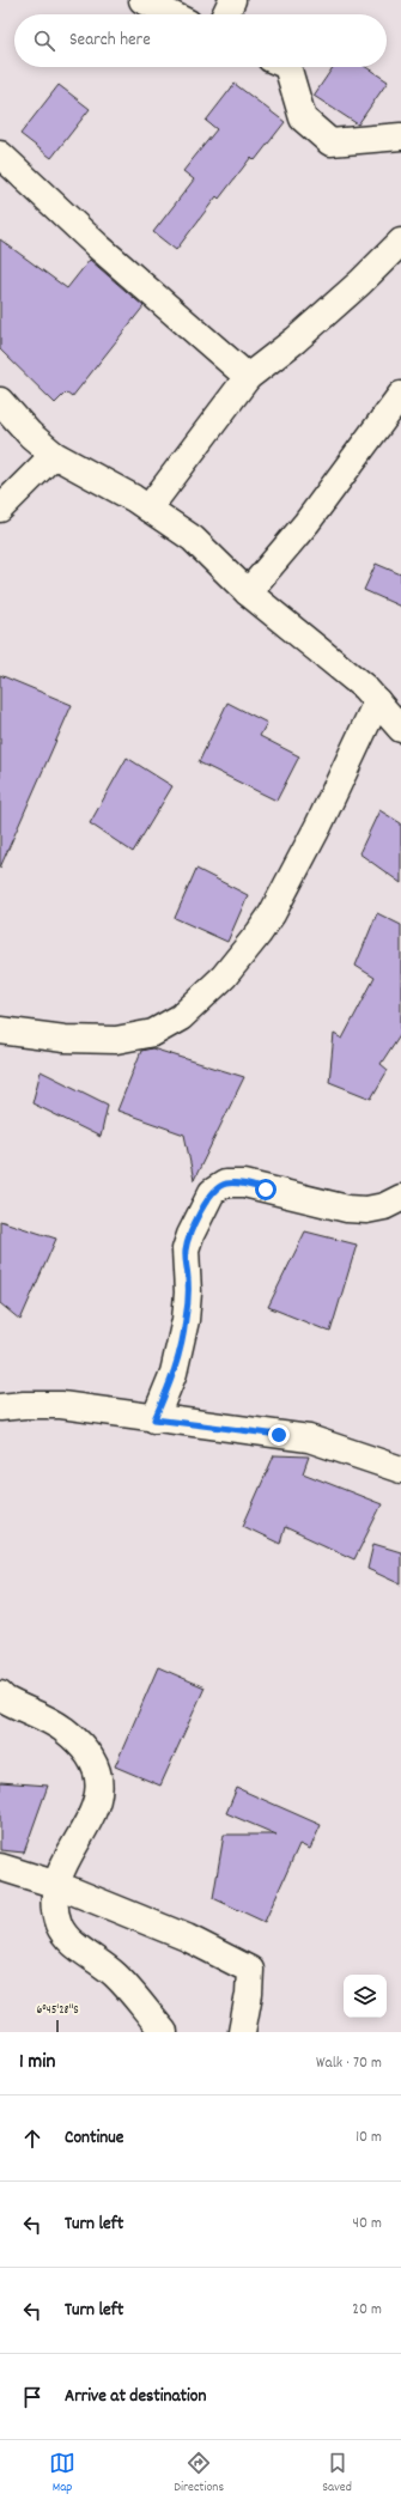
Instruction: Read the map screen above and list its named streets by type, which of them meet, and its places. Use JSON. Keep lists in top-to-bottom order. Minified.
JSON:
{"page":{"search":"Search here","heading":["1 min","Walk · 70 m"],"list":[["Continue","10 m"],["Turn left","40 m"],["Turn left","20 m"],"Arrive at destination"],"nav":["Map","Directions","Saved"]},"coordinates":["6°45'28\"S"]}
